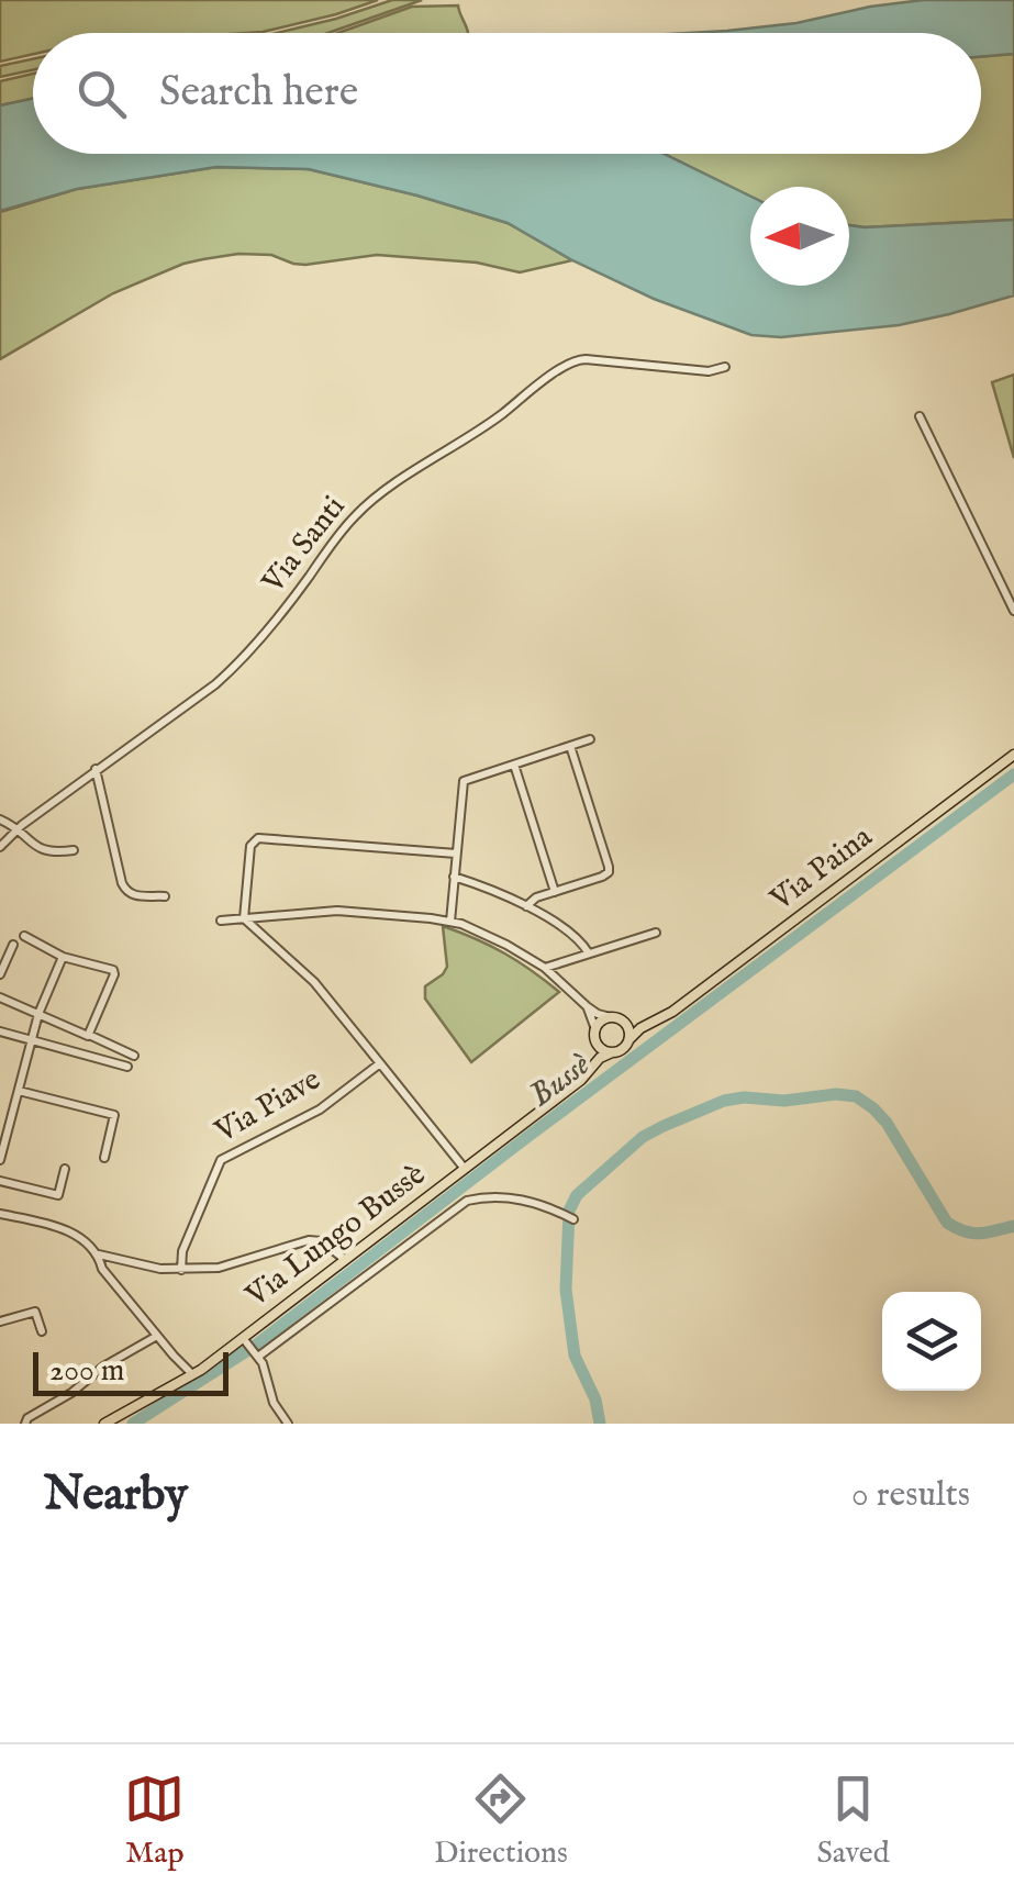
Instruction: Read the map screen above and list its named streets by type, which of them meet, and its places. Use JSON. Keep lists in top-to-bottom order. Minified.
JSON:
{"streets":{"main road":["Via Paina","Via Lungo Bussè"],"street":["Via Santi","Via Piave"]},"crossings":[["Via Paina","Via Lungo Bussè"]],"water":["Bussè"],"scale_bar":"200 m","north":"left","page":{"search":"Search here","scale":"200 m","heading":["Nearby","0 results"],"nav":["Map","Directions","Saved"]}}
